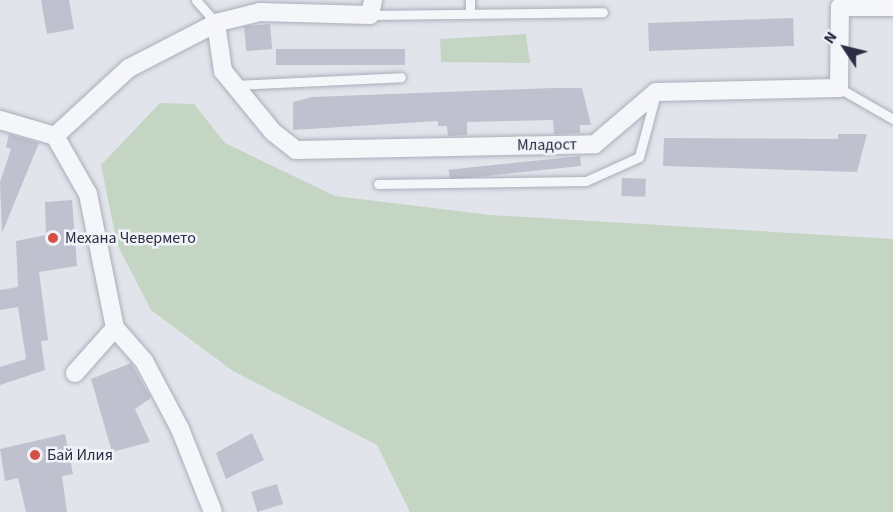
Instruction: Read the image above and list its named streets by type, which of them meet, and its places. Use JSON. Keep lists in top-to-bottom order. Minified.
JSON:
{"streets":{"street":["Младост"]},"places":["Механа Чевермето","Бай Илия"],"north":"top left"}
